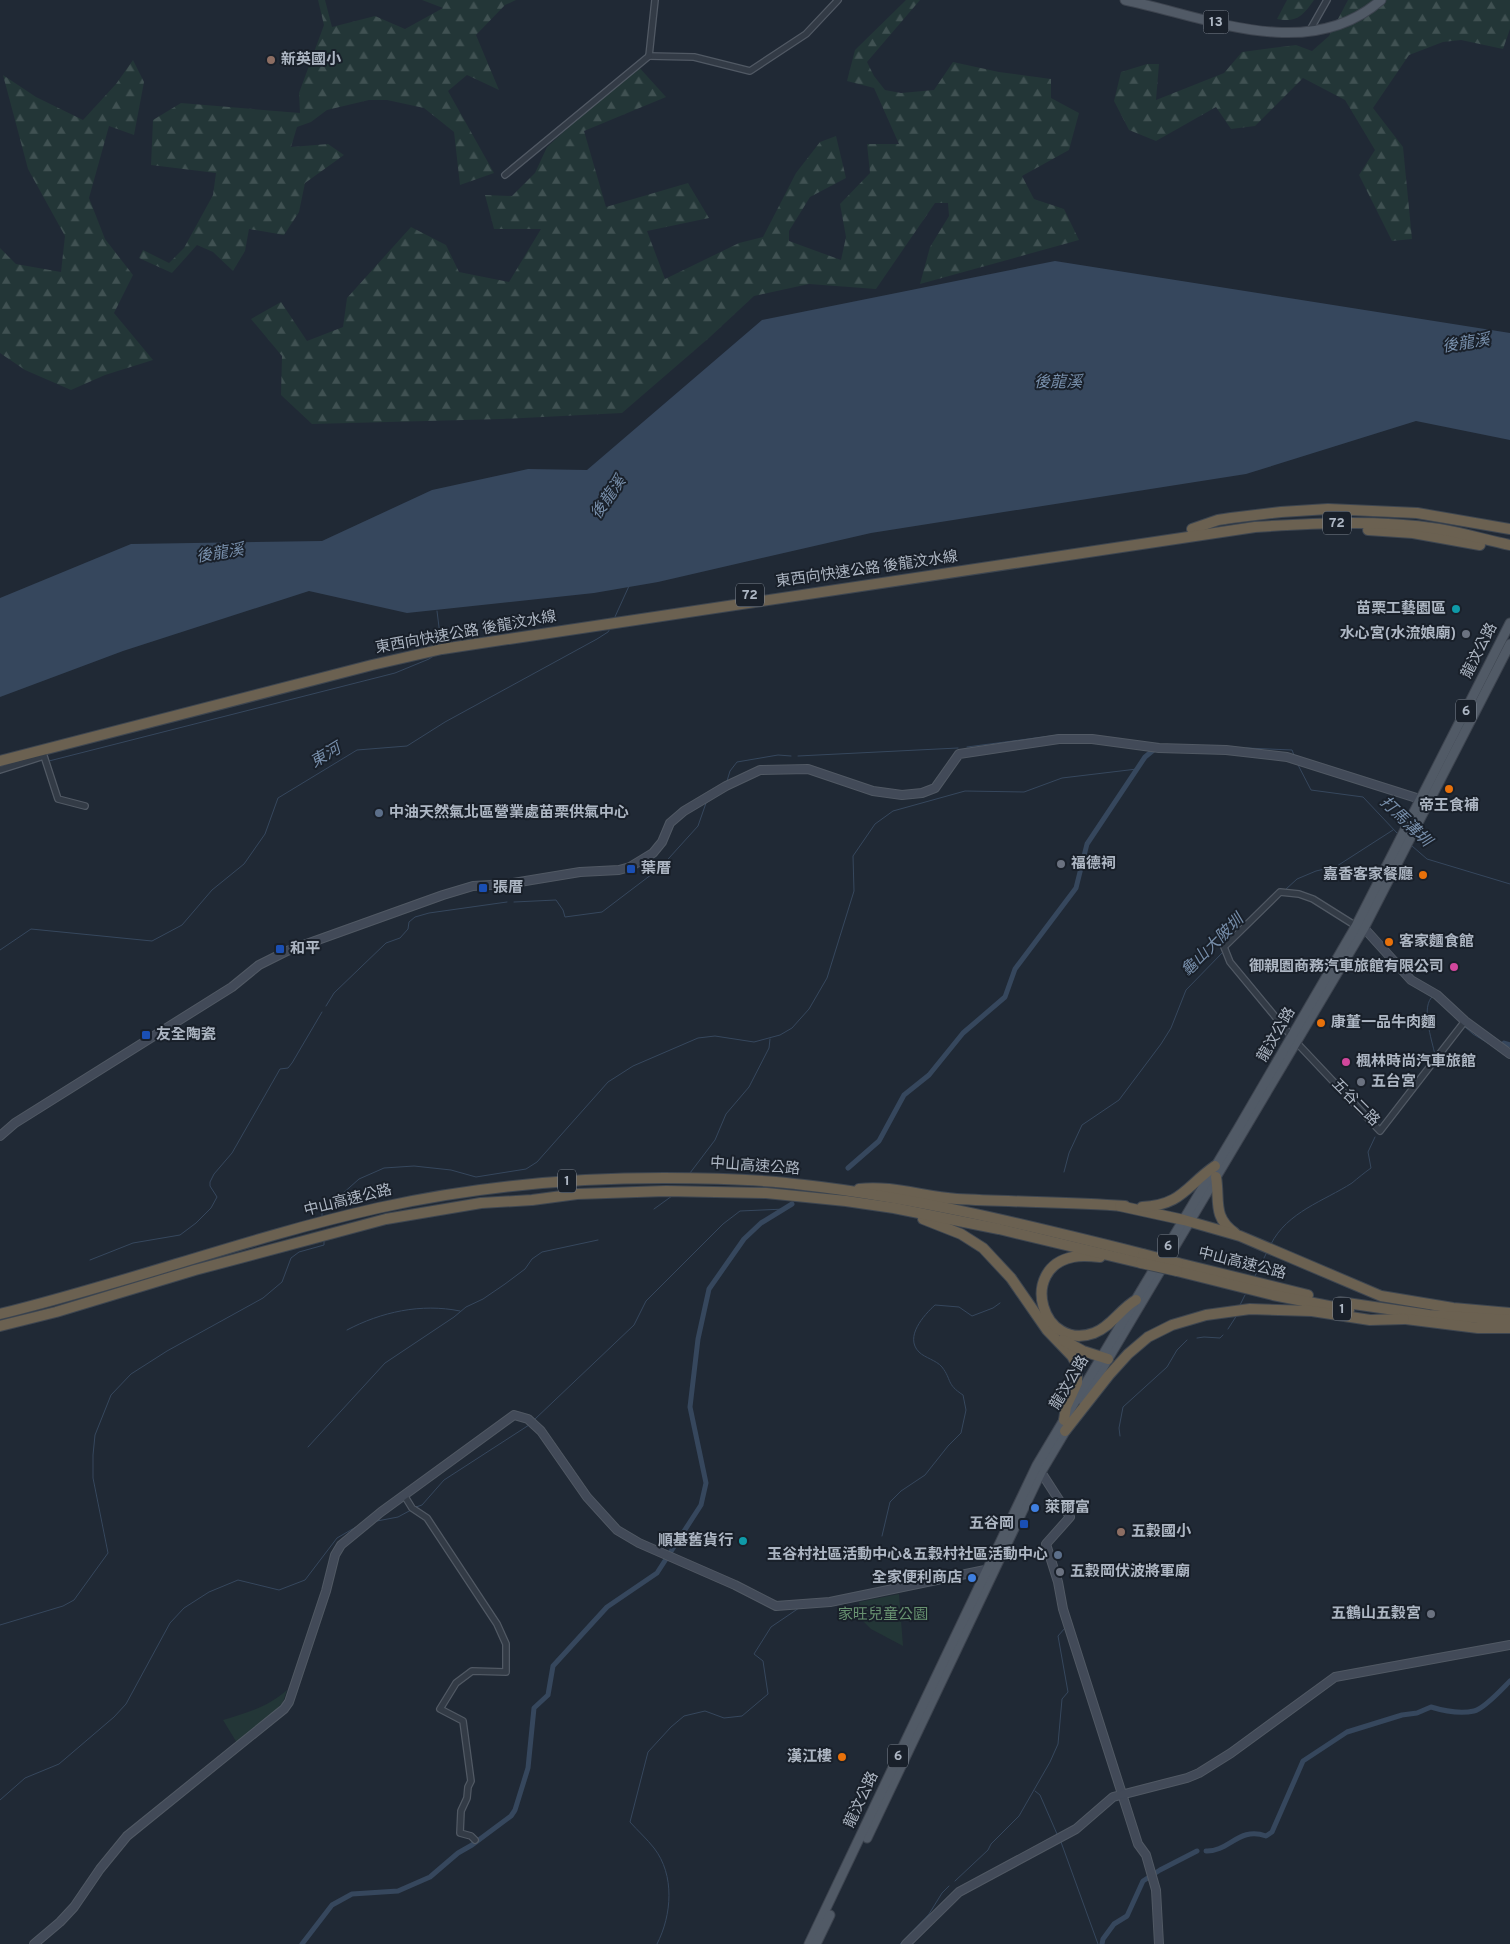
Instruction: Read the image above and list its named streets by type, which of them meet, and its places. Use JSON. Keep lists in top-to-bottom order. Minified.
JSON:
{"streets":{"highway":["72","東西向快速公路 後龍汶水線","中山高速公路","1"],"main road":["13","龍汶公路","6"],"street":["五谷二路"]},"crossings":[["龍汶公路","五谷二路"]],"water":["後龍溪","東河","打馬溝圳","龜山大陂圳"],"parks":["家旺兒童公園"],"places":{"other":["新英國小","苗栗工藝園區","水心宮(水流娘廟)","帝王食補","中油天然氣北區營業處苗栗供氣中心","福德祠","嘉香客家餐廳","客家麵食館","御親園商務汽車旅館有限公司","康董一品牛肉麵","楓林時尚汽車旅館","五台宮","萊爾富","五穀國小","順基舊貨行","玉谷村社區活動中心&五穀村社區活動中心","五穀岡伏波將軍廟","全家便利商店","五鶴山五穀宮","漢江樓"],"transit":["葉厝","張厝","和平","友全陶瓷","五谷岡"]}}
